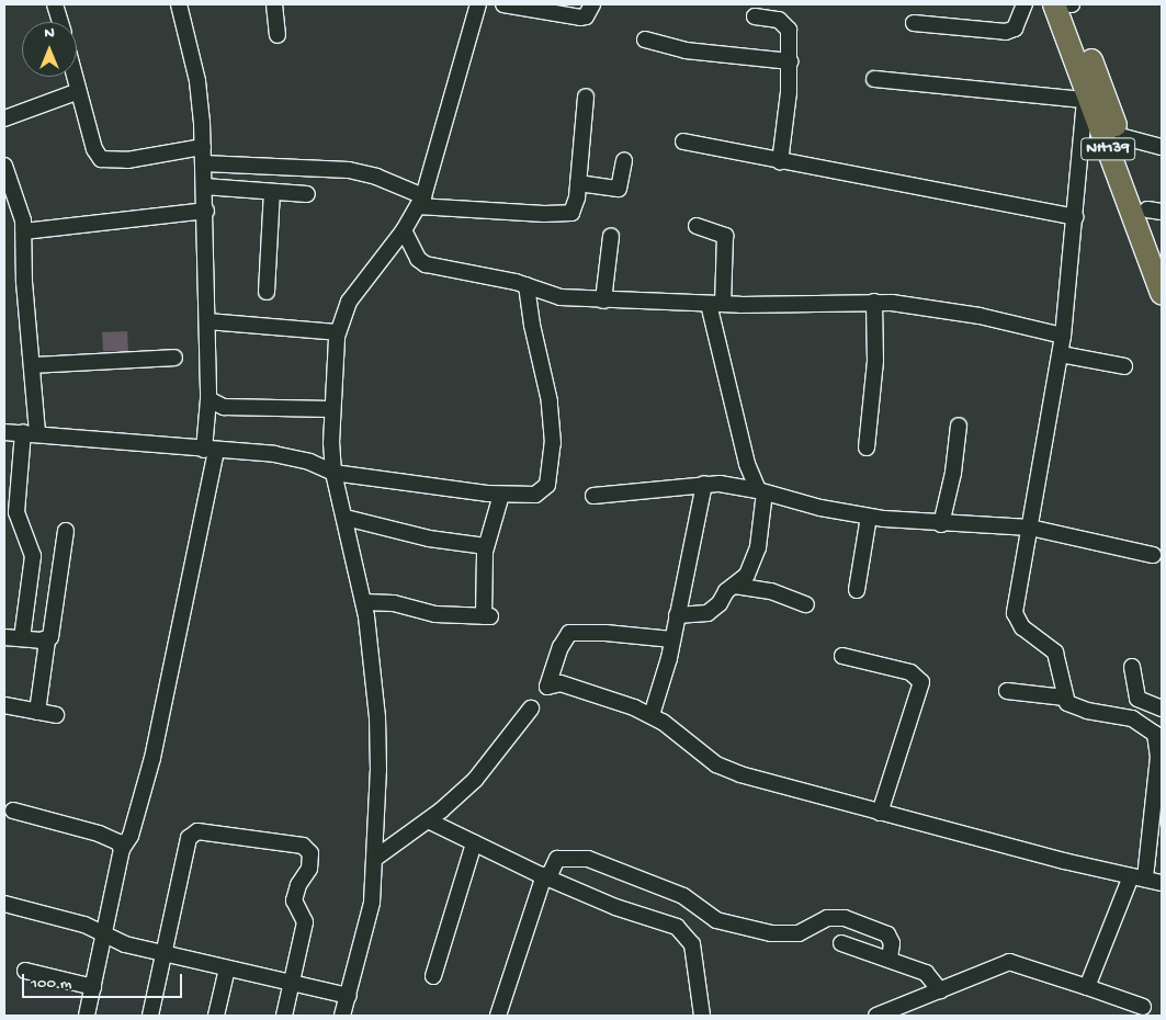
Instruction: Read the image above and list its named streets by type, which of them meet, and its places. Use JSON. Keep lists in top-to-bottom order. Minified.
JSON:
{"streets":{"highway":["NH139"]},"scale_bar":"100 m","north":"top"}
